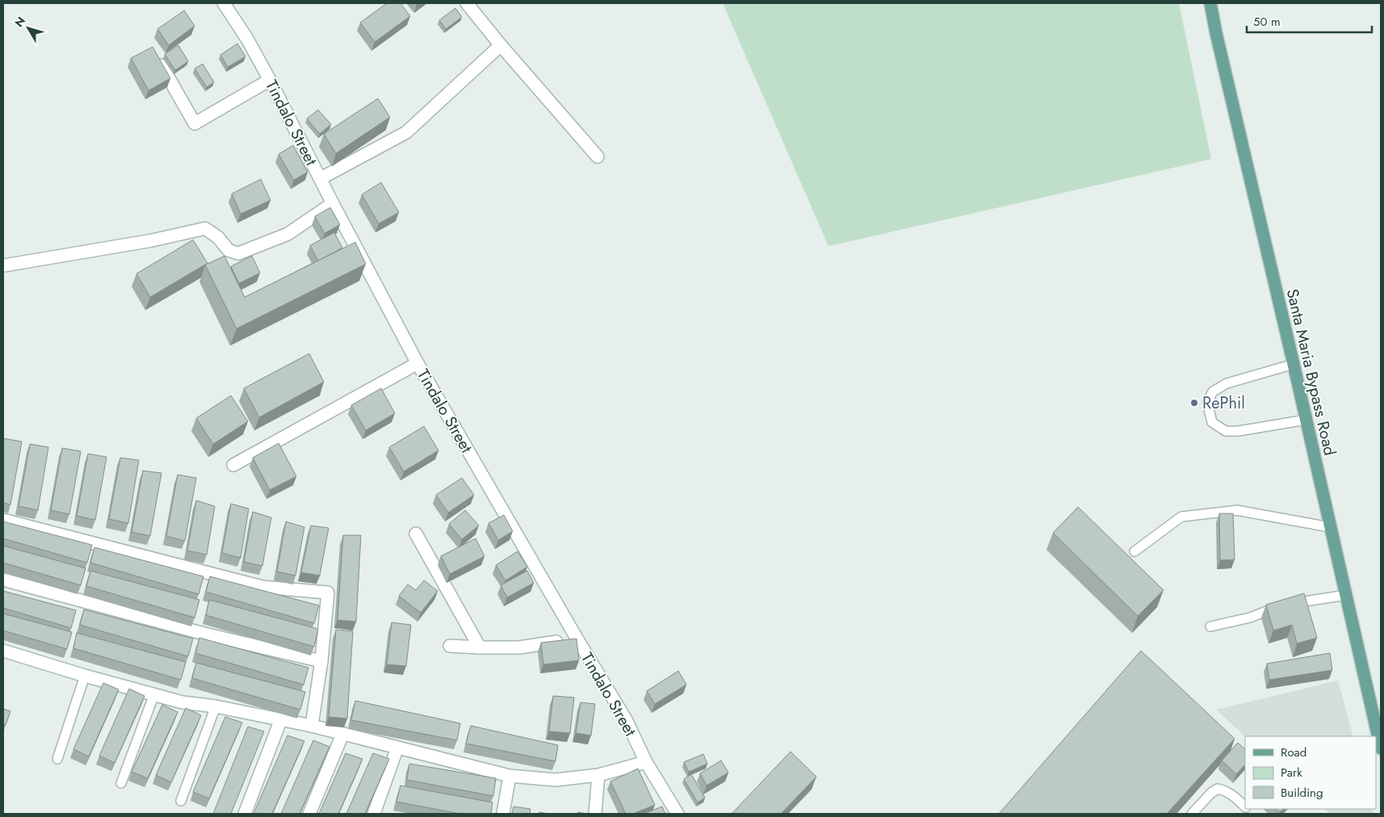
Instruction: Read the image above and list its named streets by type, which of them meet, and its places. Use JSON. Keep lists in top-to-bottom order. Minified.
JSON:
{"streets":{"main road":["Santa Maria Bypass Road"],"street":["Tindalo Street"]},"places":["RePhil"],"legend":["Road","Park","Building"],"scale_bar":"50 m","north":"top left"}
